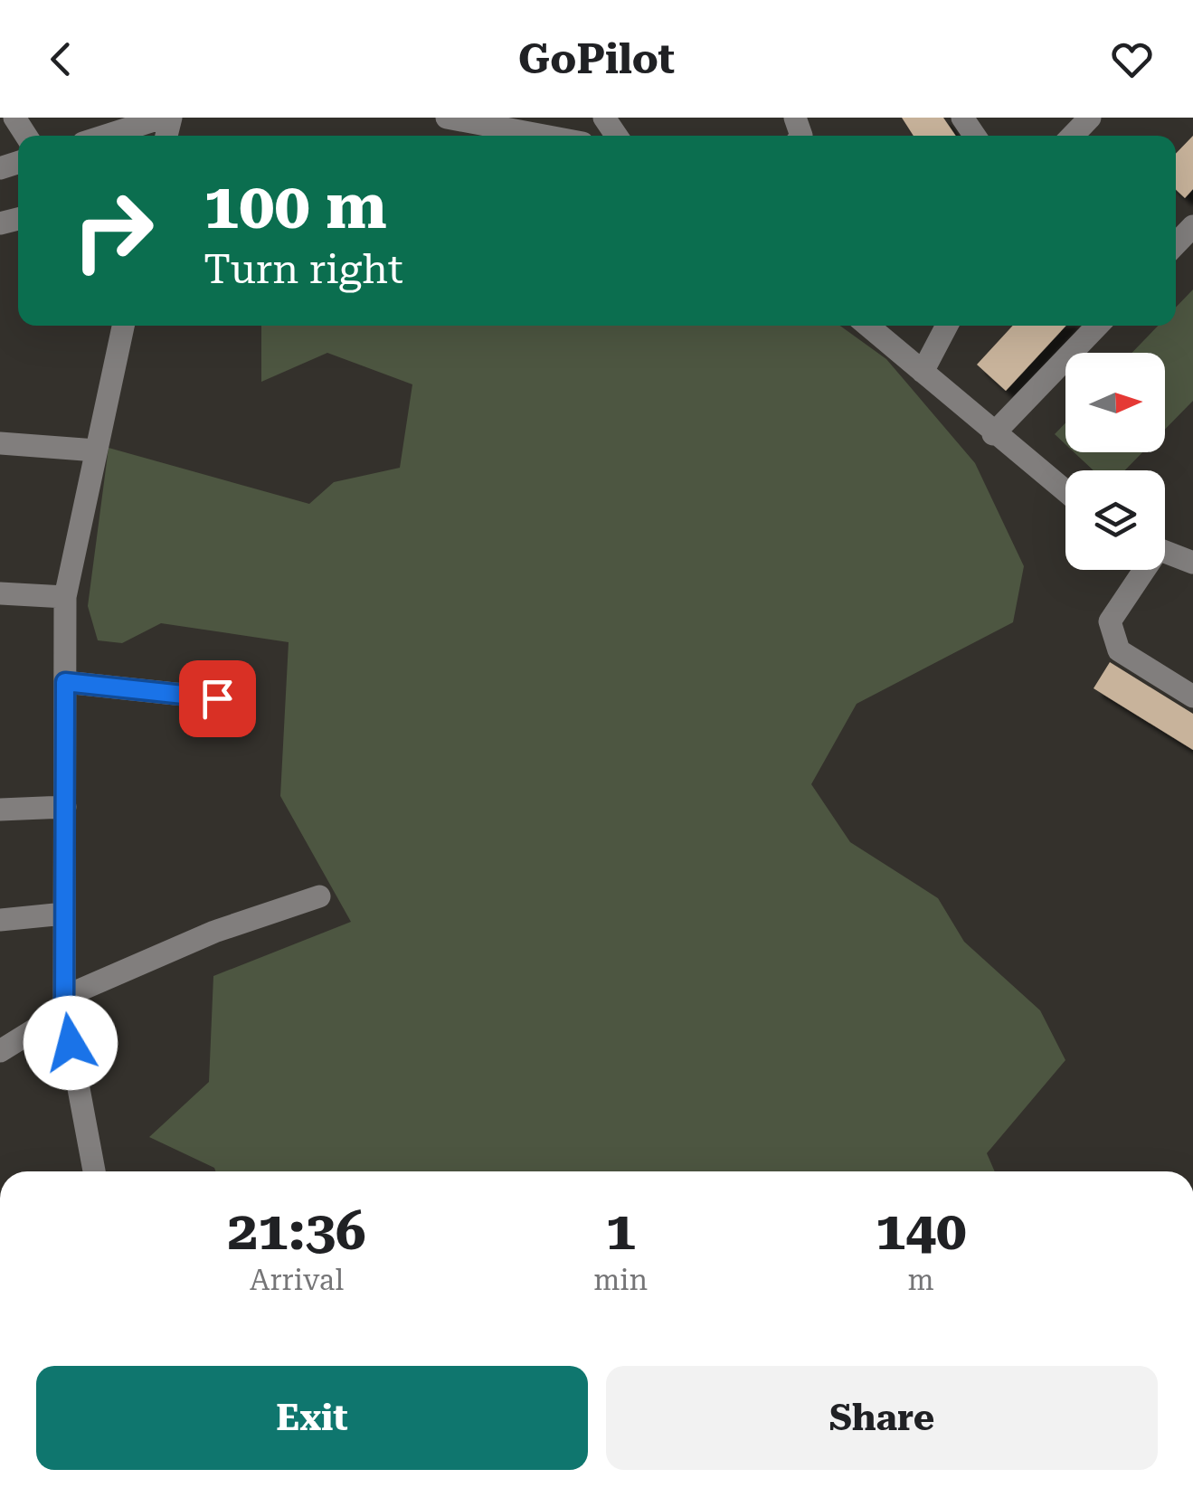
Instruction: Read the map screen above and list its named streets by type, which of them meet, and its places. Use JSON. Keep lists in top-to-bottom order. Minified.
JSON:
{"north":"right","page":{"header":"GoPilot","turn":["100 m","Turn right"],"eta":["21:36","Arrival","1","min","140","m"],"buttons":["Exit","Share"]}}
